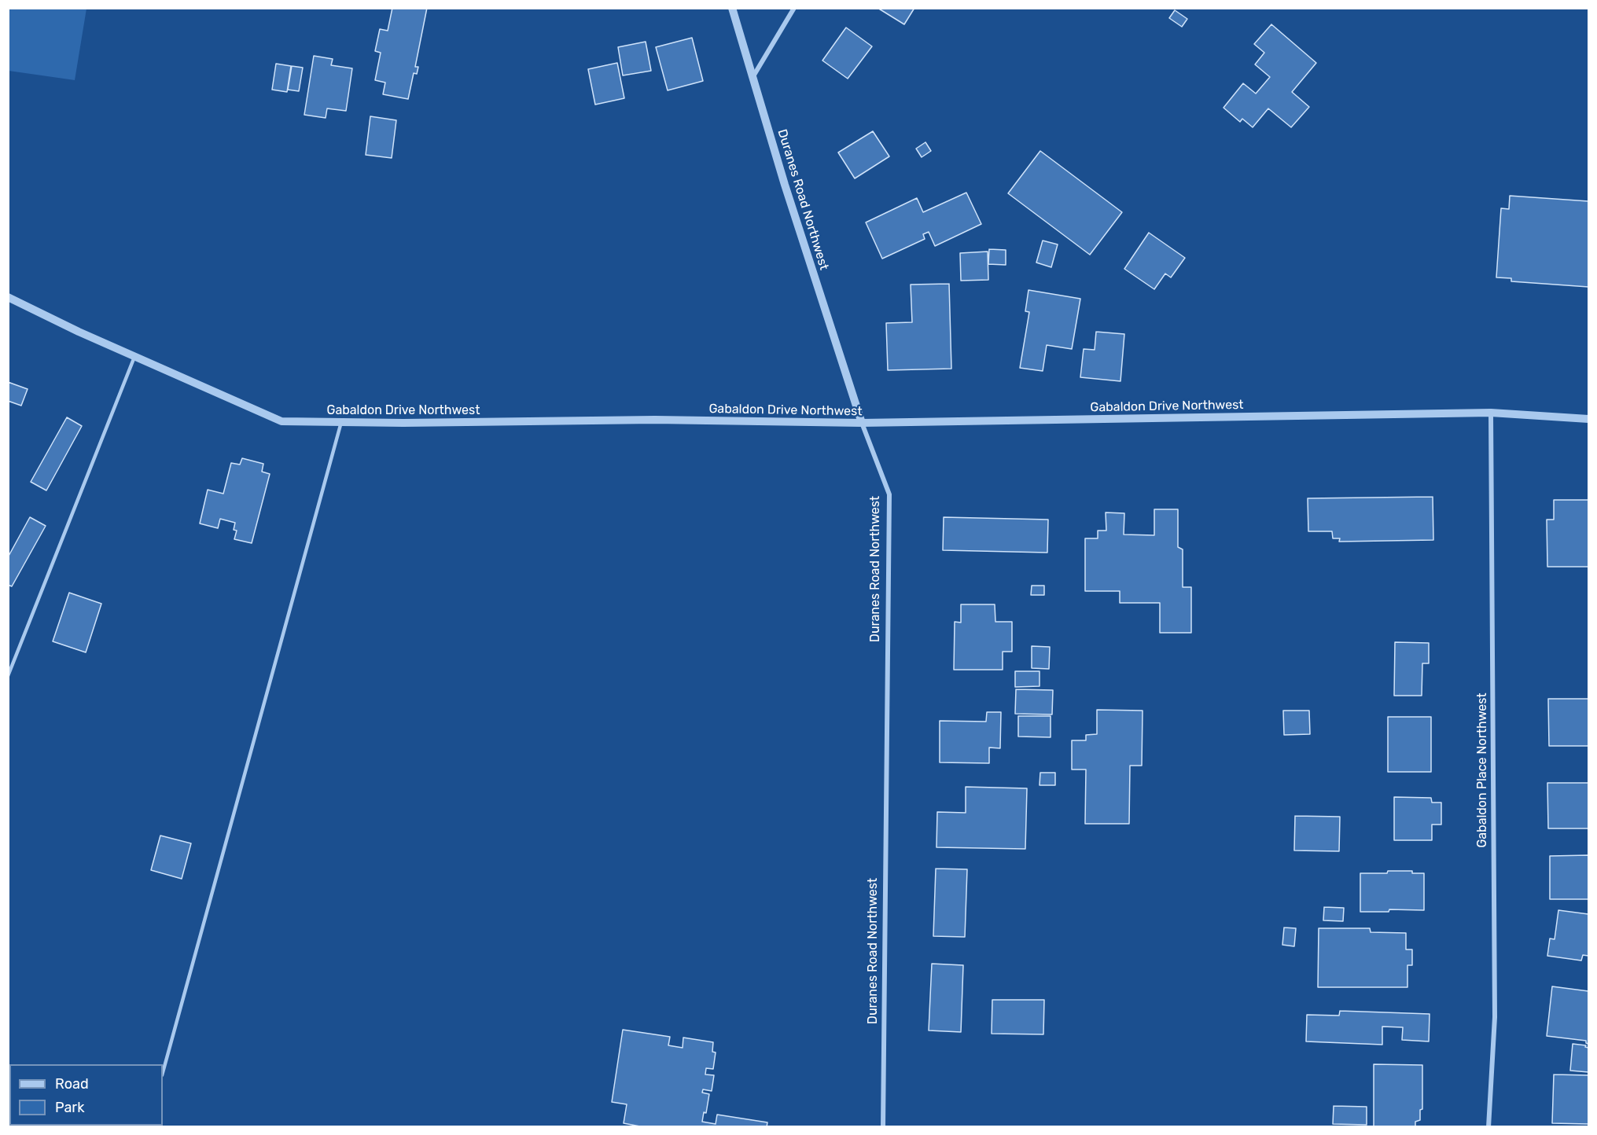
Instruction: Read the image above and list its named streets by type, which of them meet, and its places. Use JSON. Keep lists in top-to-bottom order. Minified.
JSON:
{"streets":{"street":["Duranes Road Northwest","Gabaldon Drive Northwest","Gabaldon Place Northwest"]},"crossings":[["Duranes Road Northwest","Gabaldon Drive Northwest"],["Gabaldon Drive Northwest","Gabaldon Place Northwest"]],"legend":["Road","Park"]}
